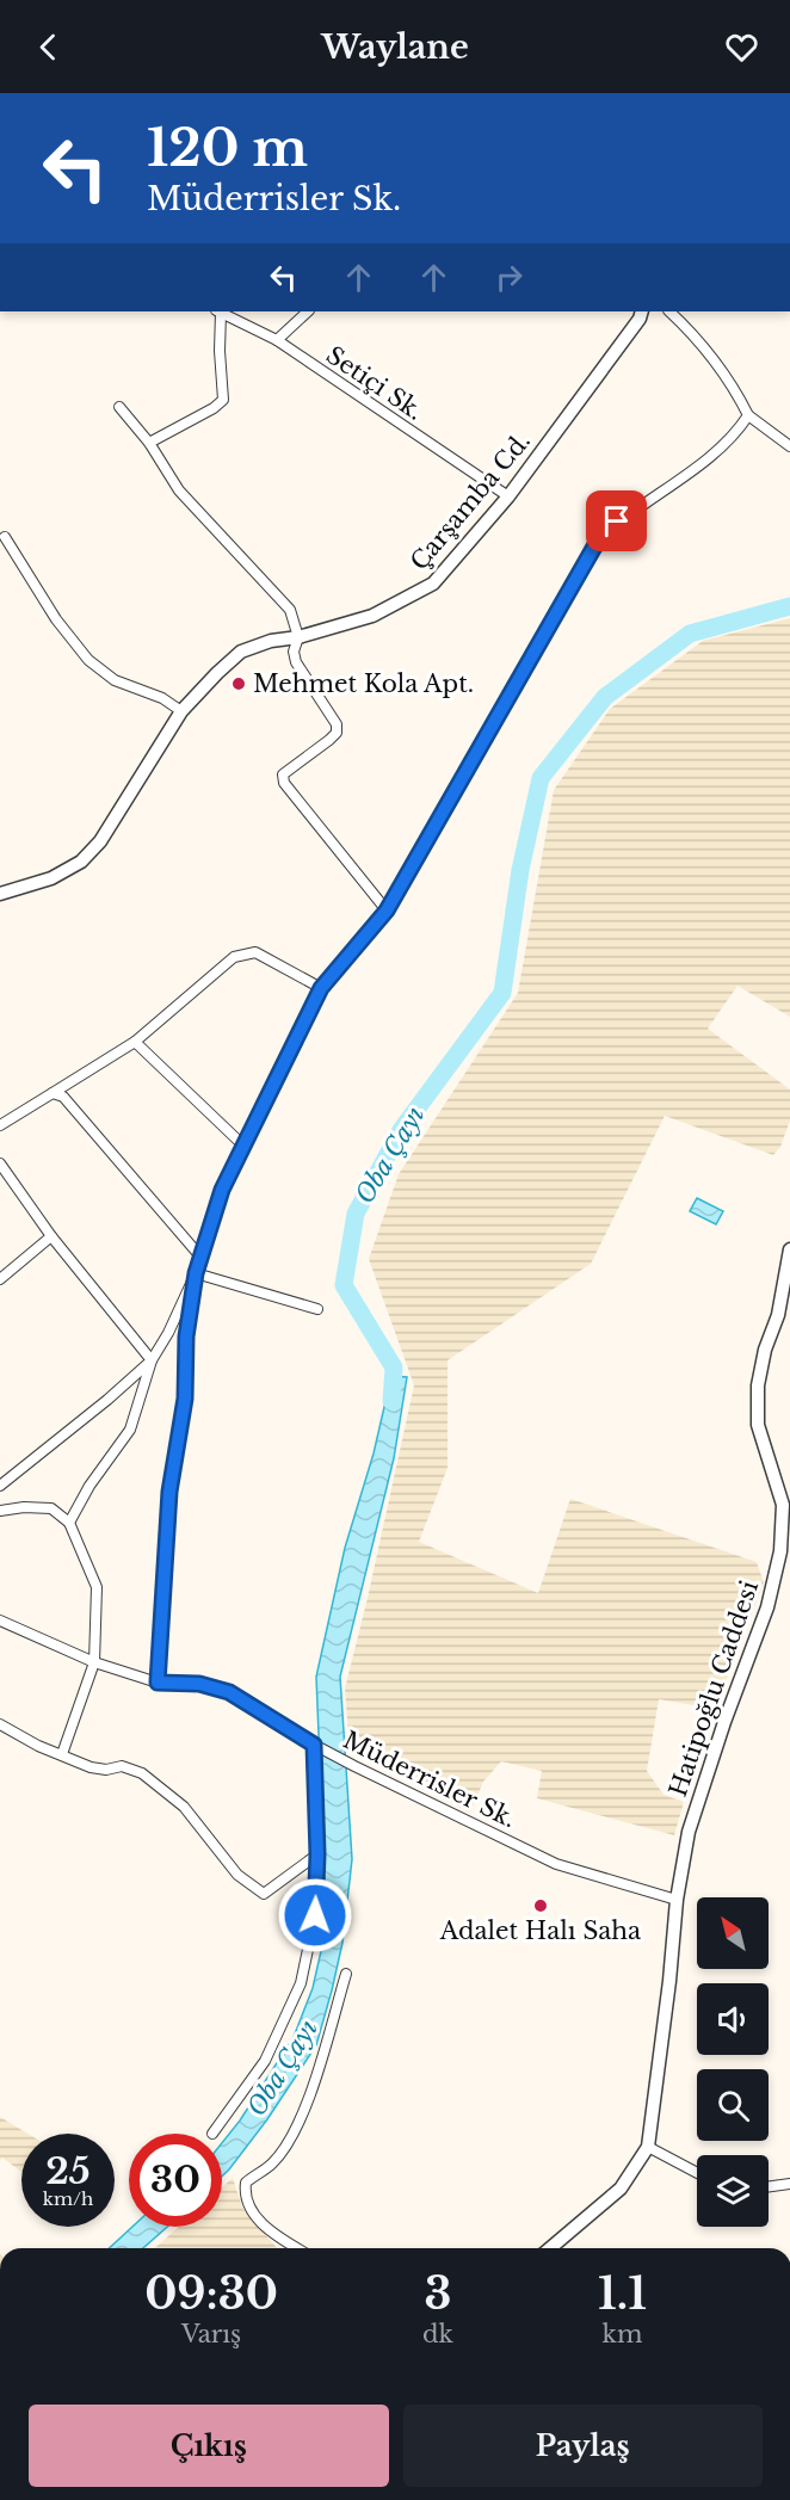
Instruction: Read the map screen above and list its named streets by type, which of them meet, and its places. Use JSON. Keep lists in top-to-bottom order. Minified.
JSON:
{"streets":{"street":["Setiçi Sk.","Çarşamba Cd.","Hatipoğlu Caddesi","Müderrisler Sk."]},"crossings":[["Setiçi Sk.","Çarşamba Cd."],["Hatipoğlu Caddesi","Müderrisler Sk."]],"water":["Oba Çayı"],"places":["Mehmet Kola Apt.","Adalet Halı Saha"],"north":"top left","page":{"header":"Waylane","turn":["120 m","Müderrisler Sk."],"speed":"25 km/h","limit":"30","eta":["09:30","Varış","3","dk","1.1","km"],"buttons":["Çıkış","Paylaş"]}}
